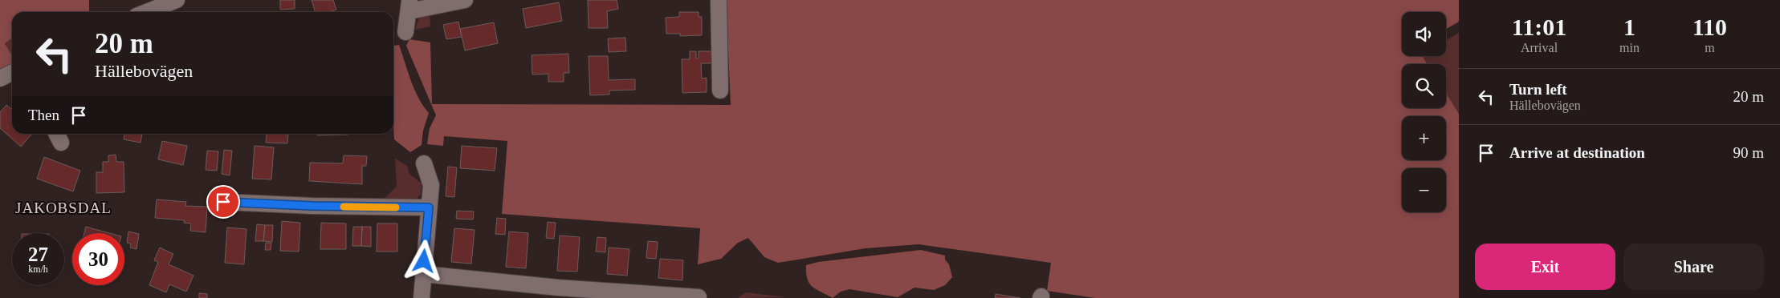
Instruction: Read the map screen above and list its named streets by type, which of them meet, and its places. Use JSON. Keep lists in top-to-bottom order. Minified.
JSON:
{"districts":["JAKOBSDAL"],"page":{"eta":["11:01","Arrival","1","min","110","m"],"map_buttons":["+","−"],"turn":["20 m","Hällebovägen"],"list":[{"name":"Turn left","note":"Hällebovägen","value":"20 m"},{"name":"Arrive at destination","value":"90 m"}],"then":"Then","speed":"27 km/h","limit":"30","buttons":["Exit","Share"]}}
